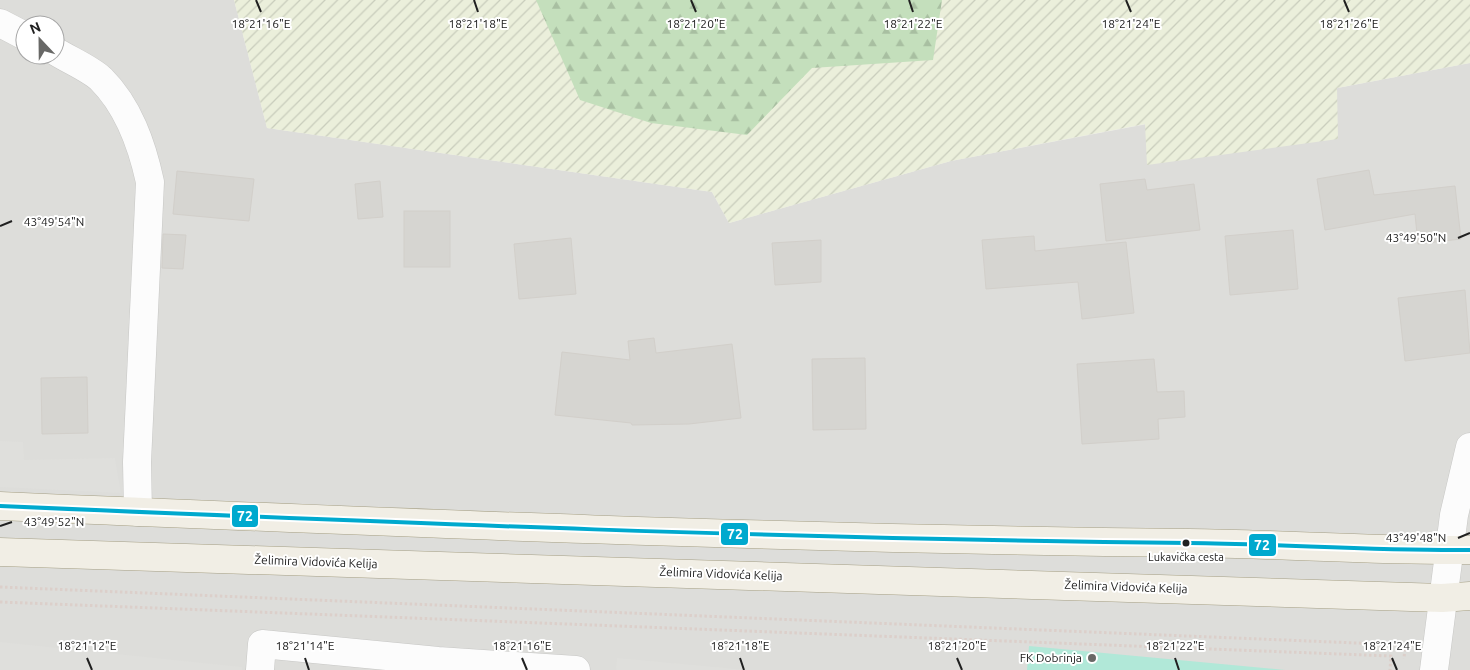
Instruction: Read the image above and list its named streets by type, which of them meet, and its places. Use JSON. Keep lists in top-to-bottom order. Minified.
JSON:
{"streets":{"main road":["Želimira Vidovića Kelija"]},"places":["Lukavička cesta","FK Dobrinja"],"lines":["transit line 72"],"north":"top","coordinates":["18°21'24\"E","18°21'16\"E","18°21'18\"E","18°21'20\"E","18°21'22\"E","18°21'26\"E","43°49'54\"N","43°49'50\"N","43°49'52\"N","43°49'48\"N","18°21'12\"E","18°21'14\"E"]}
